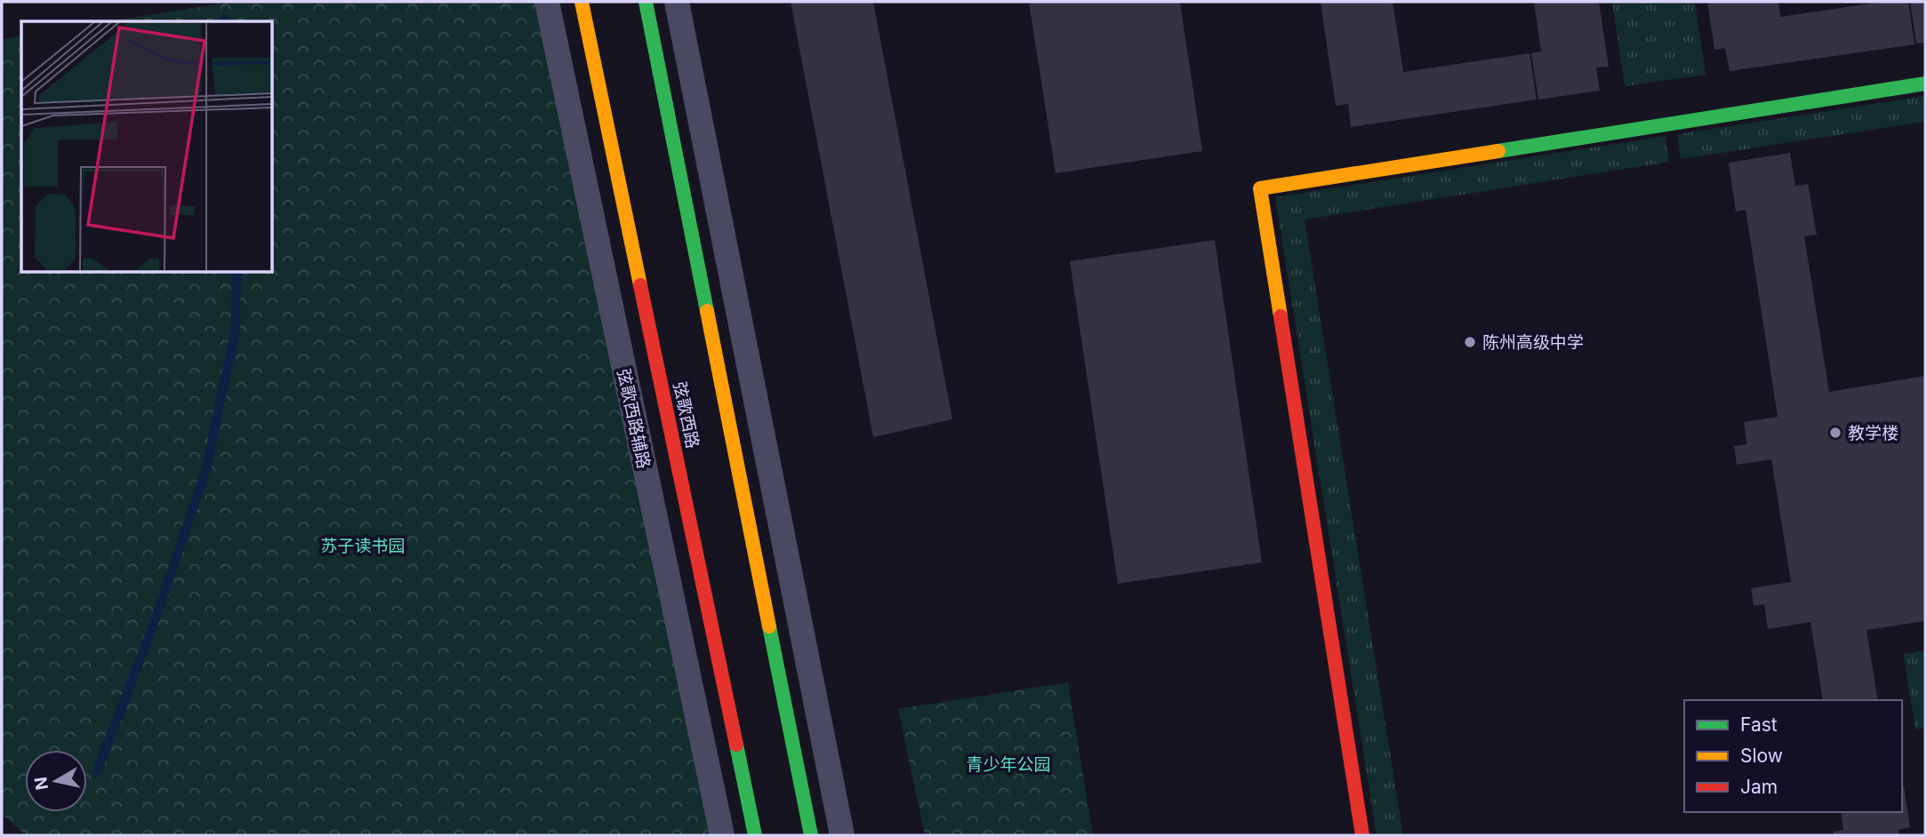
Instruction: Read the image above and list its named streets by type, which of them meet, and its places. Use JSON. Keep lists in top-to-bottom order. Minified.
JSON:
{"streets":{"main road":["弦歌西路"],"street":["弦歌西路辅路"]},"parks":["苏子读书园","青少年公园"],"places":["陈州高级中学","教学楼"],"legend":["Fast","Slow","Jam"],"north":"left"}
